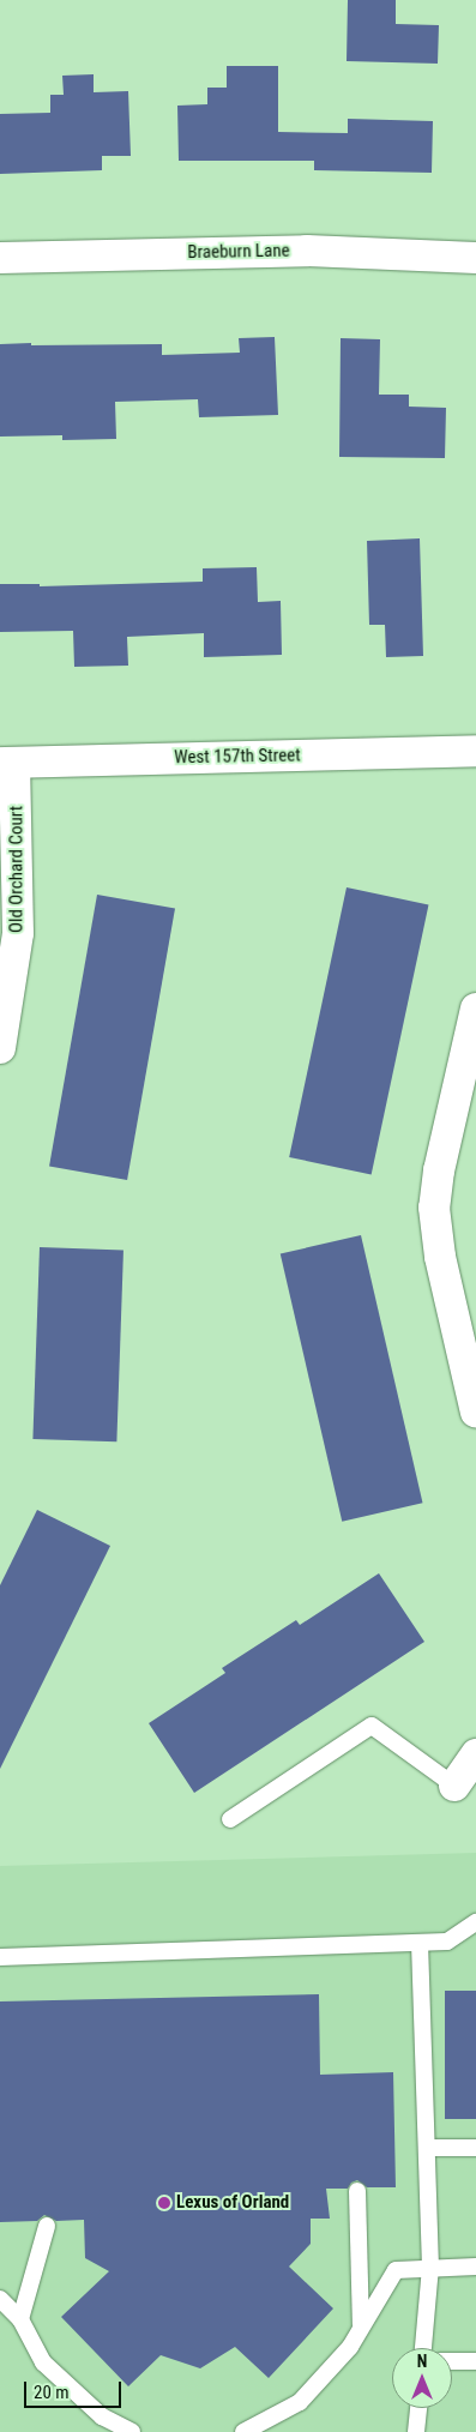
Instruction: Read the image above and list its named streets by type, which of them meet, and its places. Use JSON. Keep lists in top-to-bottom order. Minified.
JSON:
{"streets":{"street":["Braeburn Lane","West 157th Street","Old Orchard Court"]},"crossings":[["West 157th Street","Old Orchard Court"]],"places":["Lexus of Orland"],"scale_bar":"20 m","north":"top"}
